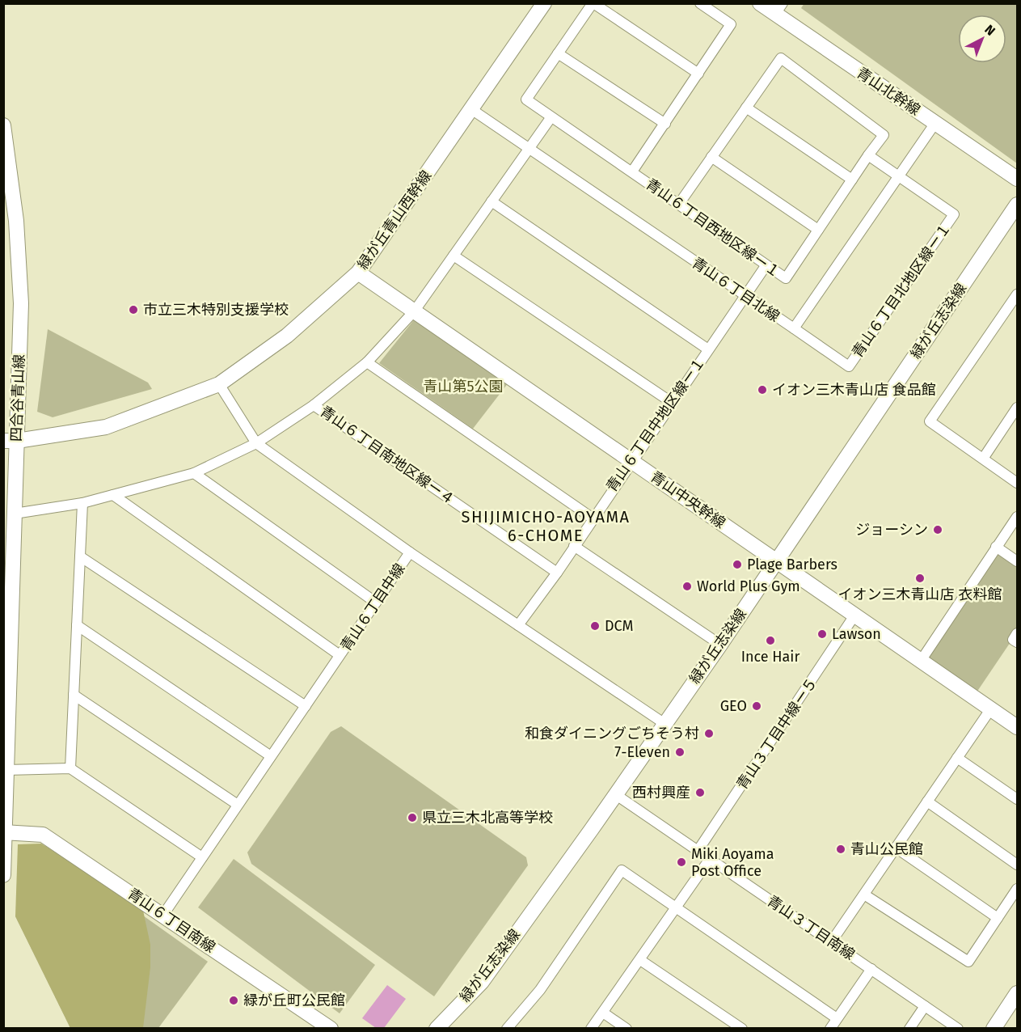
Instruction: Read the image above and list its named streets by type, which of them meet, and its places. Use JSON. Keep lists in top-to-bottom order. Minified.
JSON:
{"streets":{"street":["青山北幹線","緑が丘青山西幹線","青山６丁目西地区線ー１","青山６丁目北線","青山６丁目北地区線ー１","緑が丘志染線","四合谷青山線","青山６丁目中地区線ー１","青山６丁目南地区線ー４","青山中央幹線","青山６丁目中線","青山３丁目中線ー５","青山６丁目南線","青山３丁目南線"]},"crossings":[["青山北幹線","青山６丁目北線"],["緑が丘青山西幹線","青山６丁目北線"],["緑が丘青山西幹線","四合谷青山線"],["緑が丘青山西幹線","青山中央幹線"],["青山６丁目西地区線ー１","青山６丁目中地区線ー１"],["青山６丁目北線","青山６丁目北地区線ー１"],["青山６丁目北線","青山６丁目中地区線ー１"],["緑が丘志染線","青山中央幹線"],["緑が丘志染線","青山６丁目中線"],["緑が丘志染線","青山３丁目南線"],["四合谷青山線","青山６丁目南線"],["青山６丁目中地区線ー１","青山６丁目南地区線ー４"],["青山６丁目中地区線ー１","青山中央幹線"],["青山６丁目中地区線ー１","青山６丁目中線"],["青山中央幹線","青山３丁目中線ー５"],["青山６丁目中線","青山６丁目南線"],["青山３丁目中線ー５","青山３丁目南線"]],"districts":["SHIJIMICHO-AOYAMA 6-CHOME"],"parks":["青山第5公園"],"places":["市立三木特別支援学校","イオン三木青山店 食品館","ジョーシン","Plage Barbers","イオン三木青山店 衣料館","World Plus Gym","DCM","Lawson","Ince Hair","GEO","和食ダイニングごちそう村","7-Eleven","西村興産","県立三木北高等学校","青山公民館","Miki Aoyama Post Office","緑が丘町公民館"],"north":"top right"}
